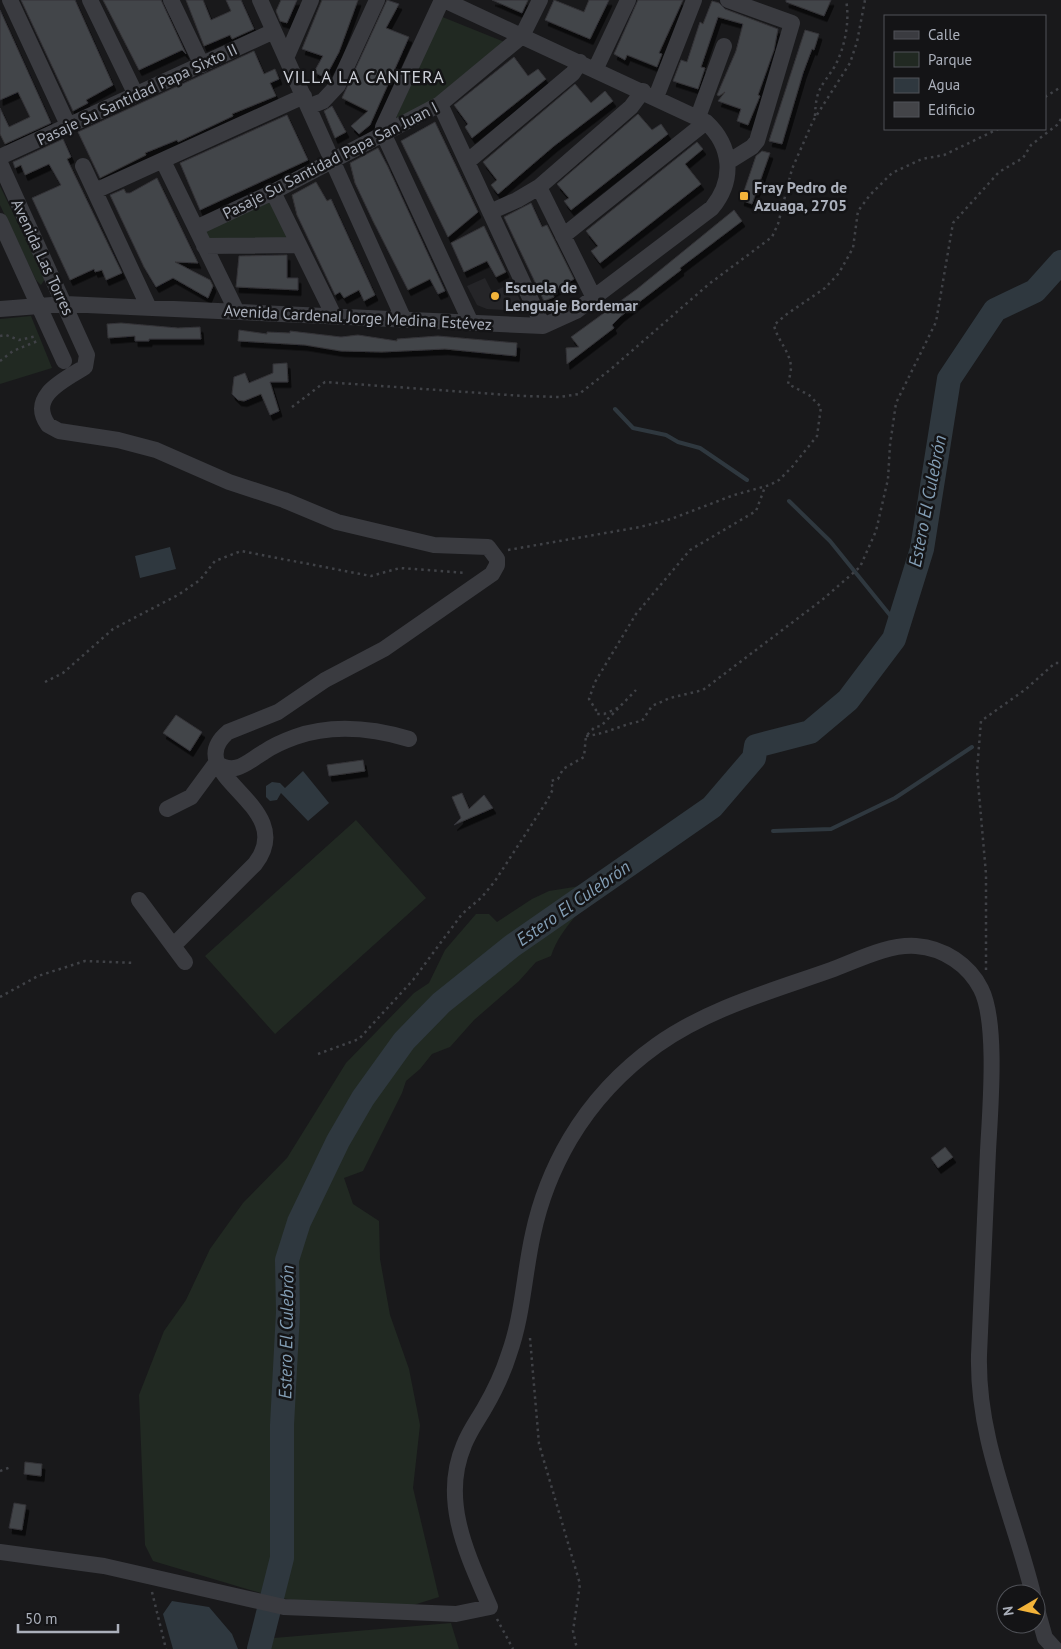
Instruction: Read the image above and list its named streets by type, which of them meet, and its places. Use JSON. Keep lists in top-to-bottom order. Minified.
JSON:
{"streets":{"street":["Pasaje Su Santidad Papa Sixto II","Pasaje Su Santidad Papa San Juan I","Avenida Las Torres","Avenida Cardenal Jorge Medina Estévez"]},"crossings":[["Avenida Las Torres","Avenida Cardenal Jorge Medina Estévez"]],"districts":["VILLA LA CANTERA"],"water":["Estero El Culebrón"],"places":{"transit":["Fray Pedro de Azuaga, 2705"],"other":["Escuela de Lenguaje Bordemar"]},"legend":["Calle","Parque","Agua","Edificio"],"scale_bar":"50 m","north":"left"}
